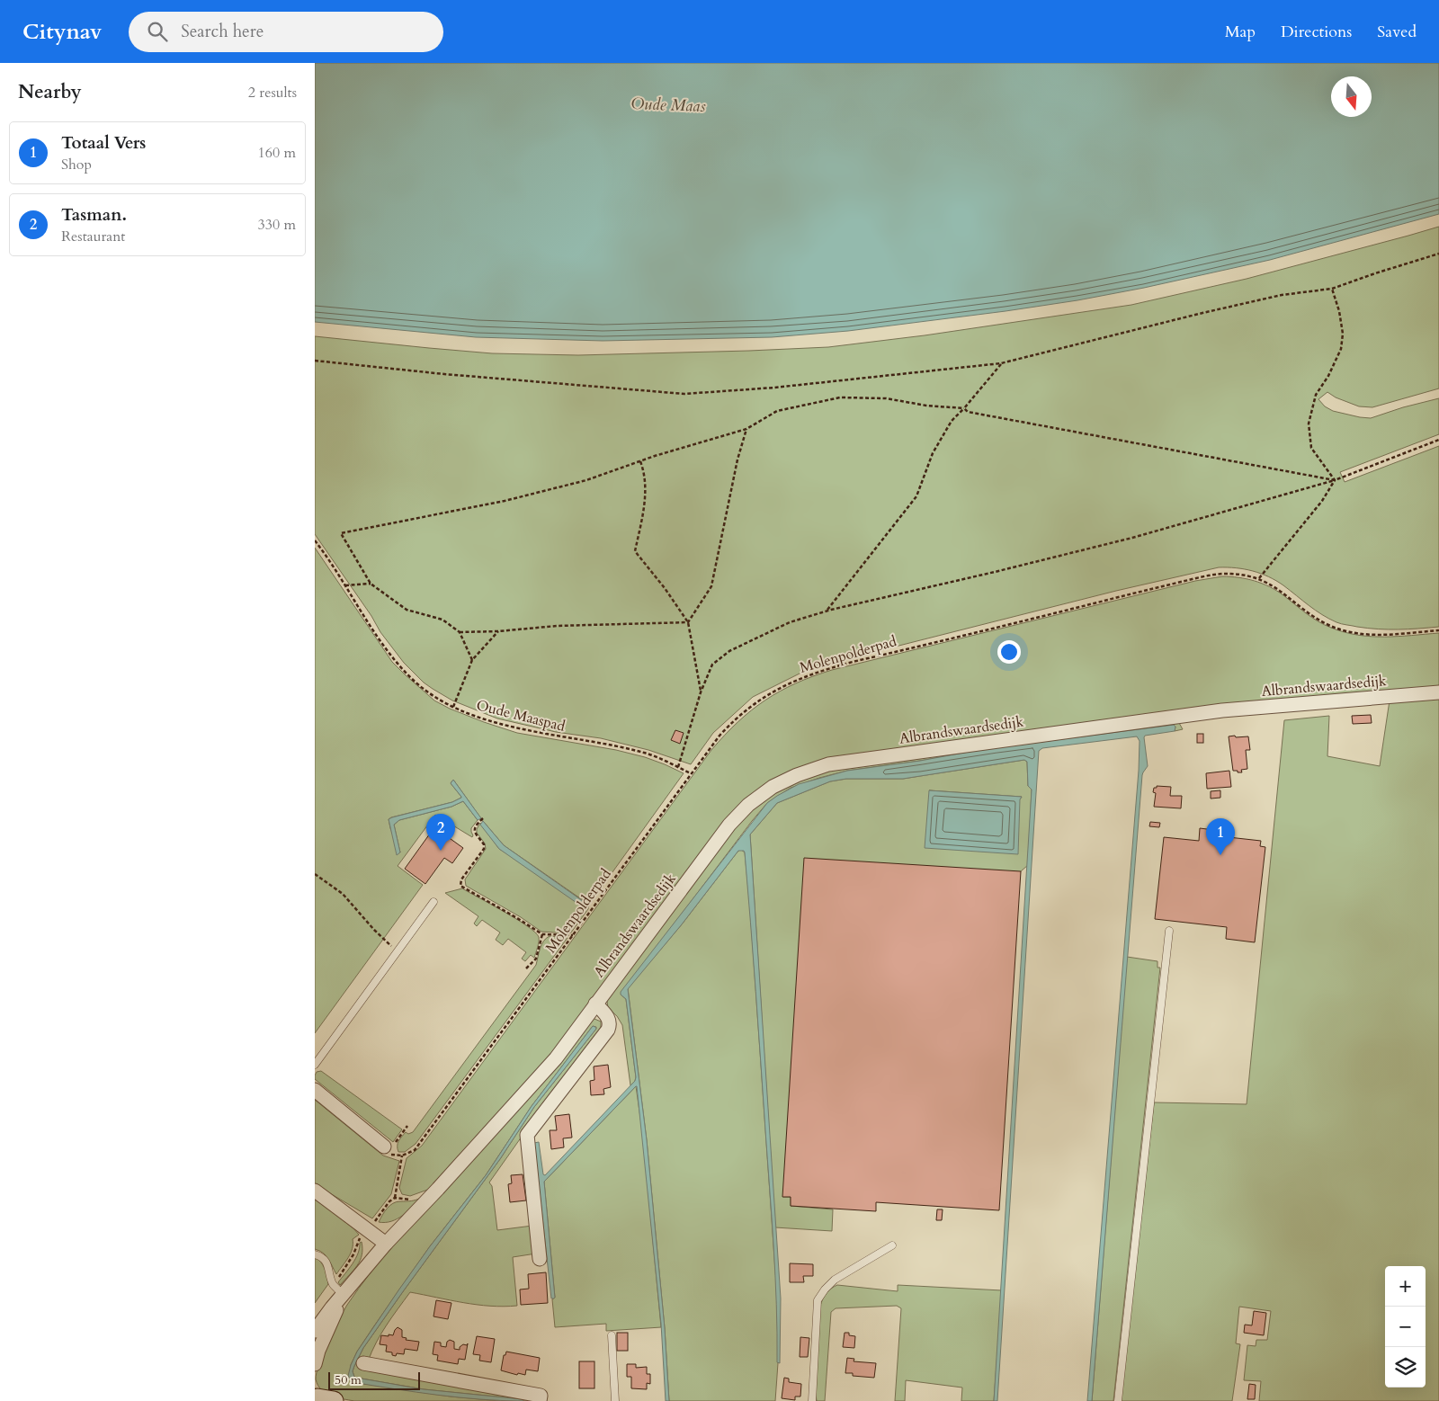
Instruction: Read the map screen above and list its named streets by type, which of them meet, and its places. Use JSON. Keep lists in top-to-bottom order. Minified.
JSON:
{"streets":{"street":["Albrandswaardsedijk"],"path":["Molenpolderpad","Oude Maaspad"]},"crossings":[["Molenpolderpad","Oude Maaspad"]],"water":["Oude Maas"],"scale_bar":"50 m","north":"bottom","page":{"header":"Citynav","search":"Search here","nav":["Map","Directions","Saved"],"heading":["Nearby","2 results"],"list":[{"mark":"1","name":"Totaal Vers","note":"Shop","value":"160 m"},{"mark":"2","name":"Tasman.","note":"Restaurant","value":"330 m"}],"pins":["2","1"],"map_buttons":["+","−"],"scale":"50 m"}}
